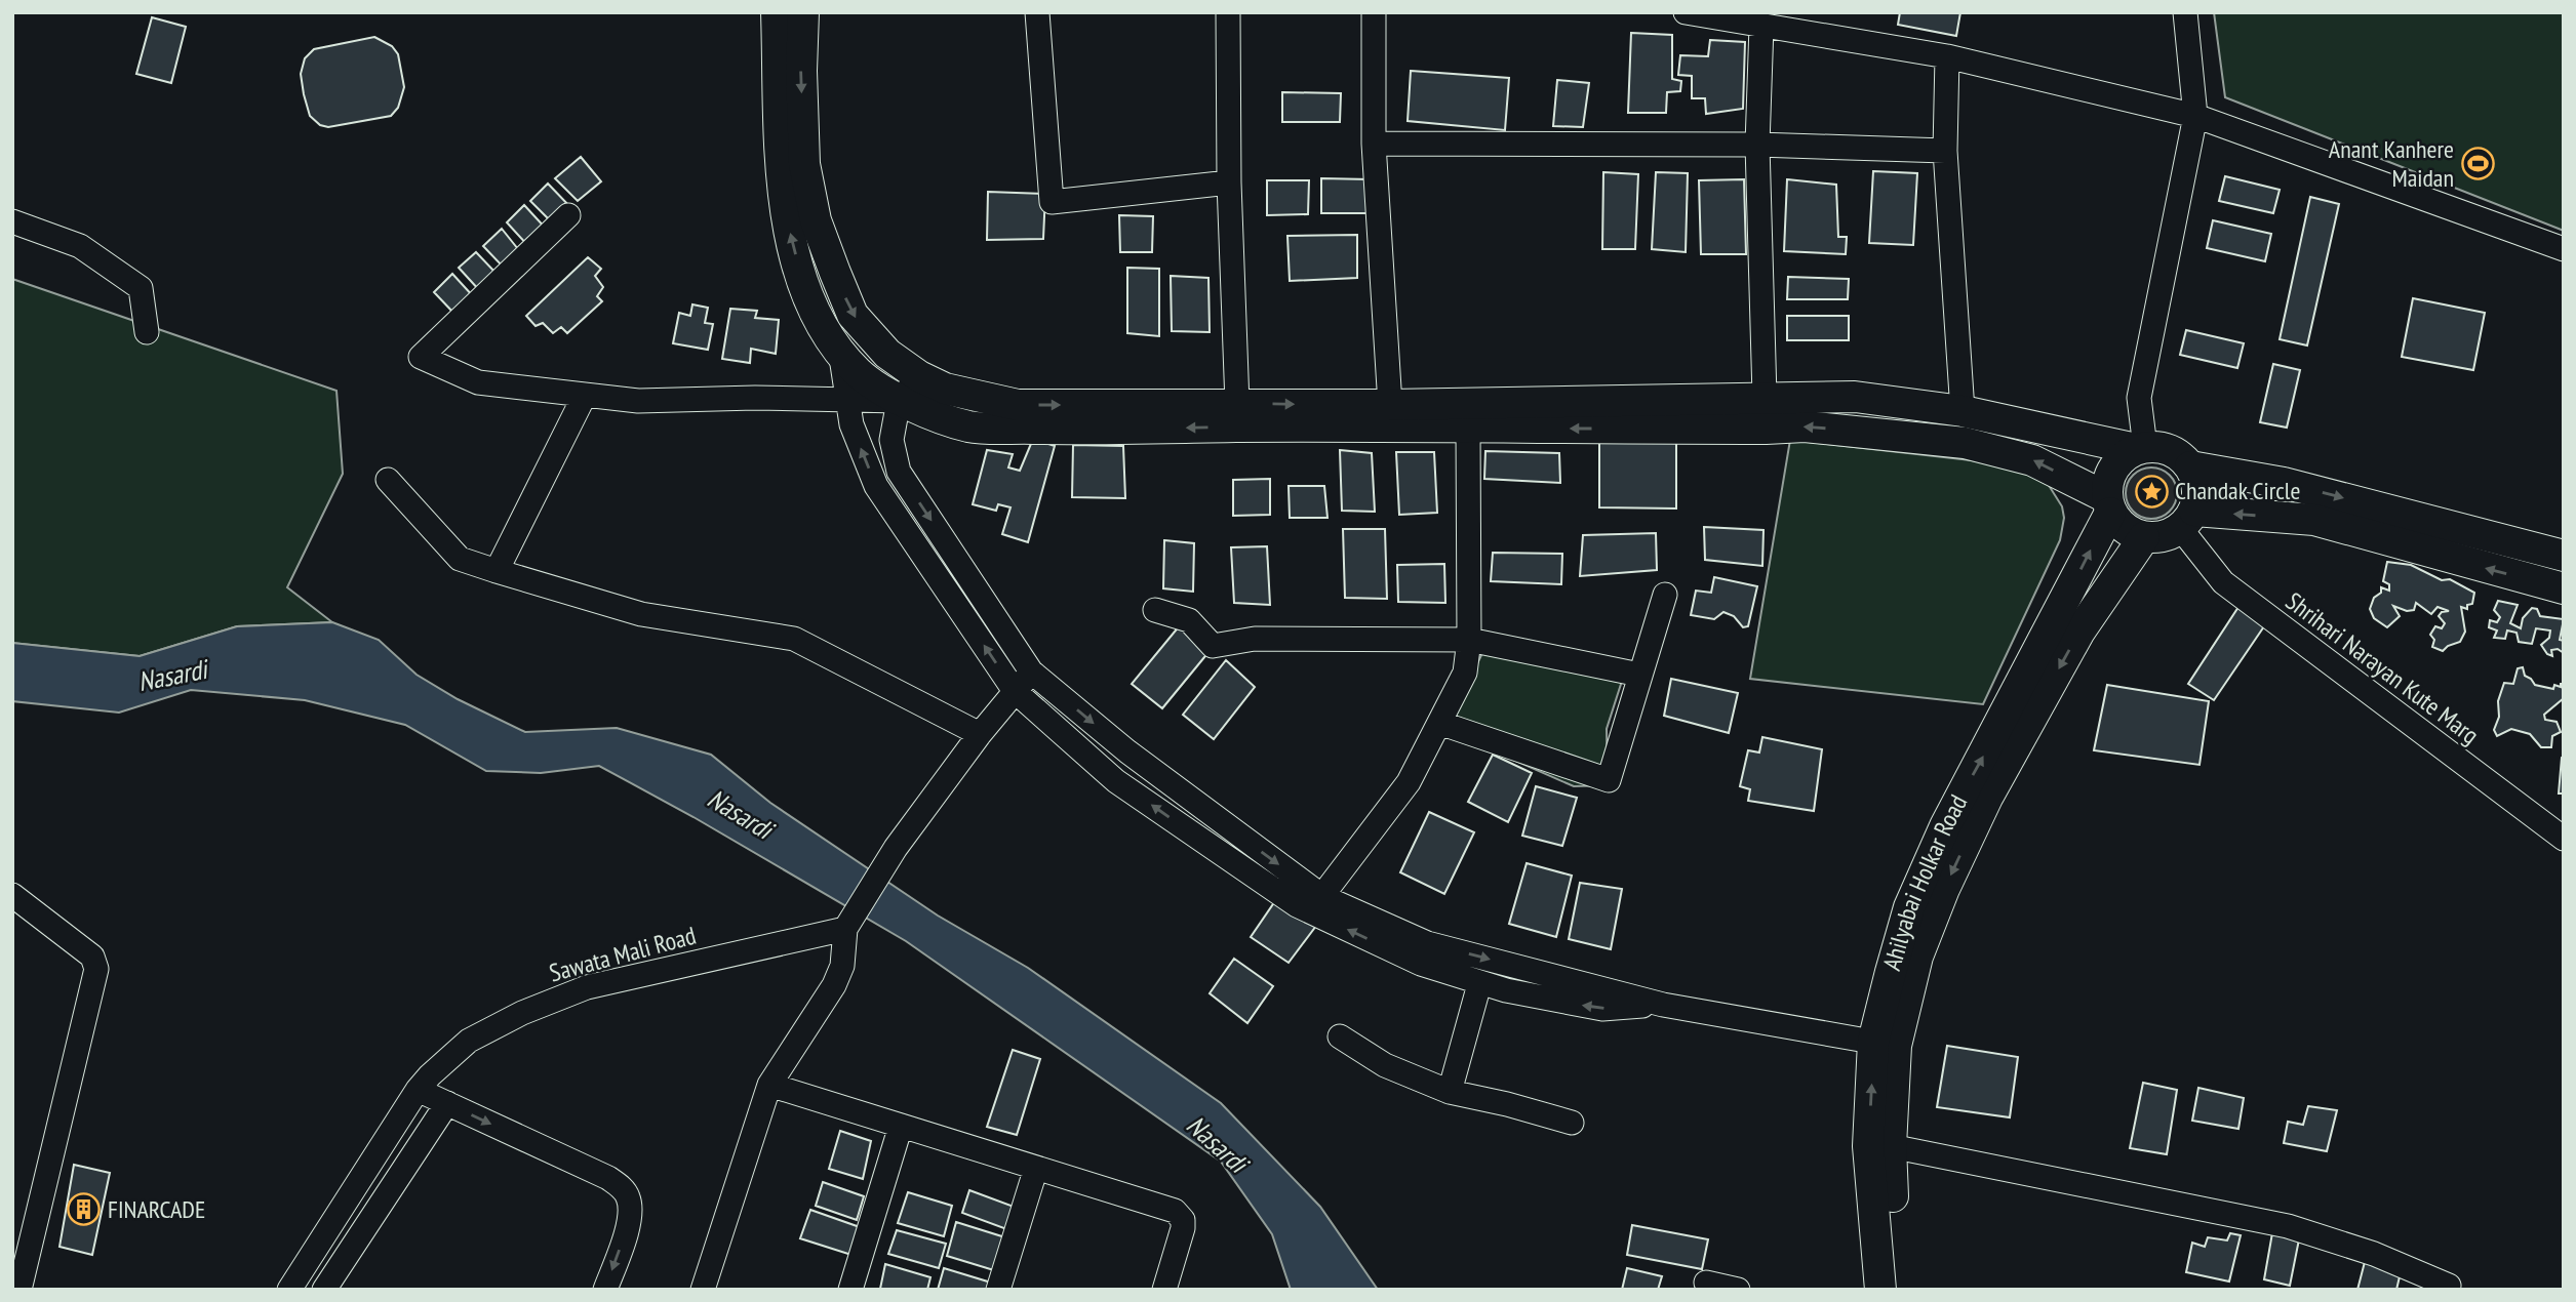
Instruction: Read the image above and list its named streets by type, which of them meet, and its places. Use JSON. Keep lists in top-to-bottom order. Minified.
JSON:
{"streets":{"main road":["Ahilyabai Holkar Road"],"street":["Shrihari Narayan Kute Marg","Sawata Mali Road"]},"crossings":[["Shrihari Narayan Kute Marg","Ahilyabai Holkar Road"]],"water":["Nasardi"],"places":{"sports":["Anant Kanhere Maidan"],"place":["Chandak Circle"],"building":["FINARCADE"]}}
